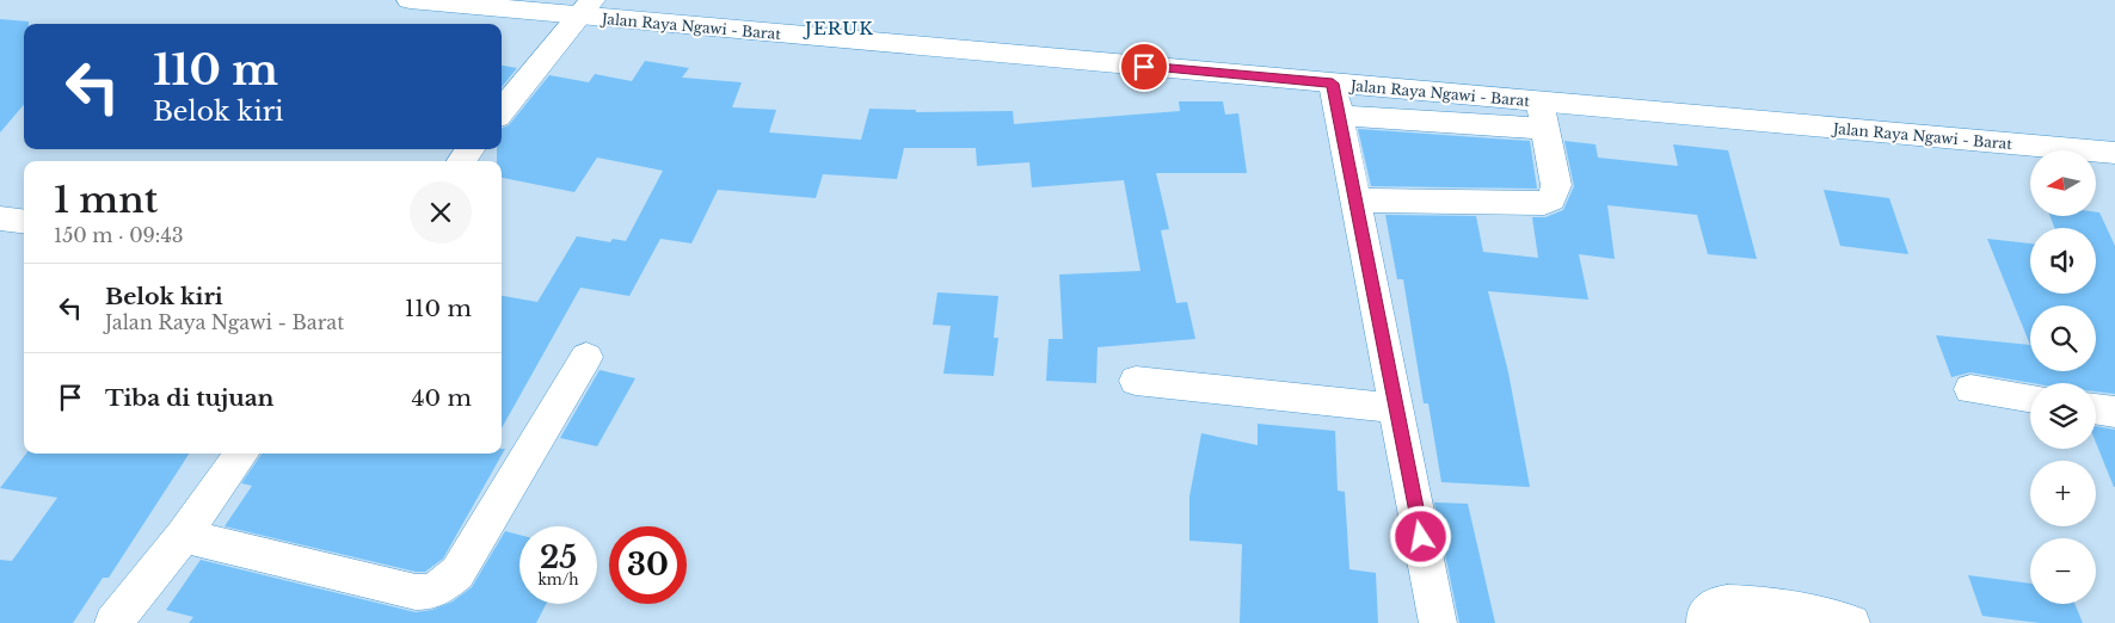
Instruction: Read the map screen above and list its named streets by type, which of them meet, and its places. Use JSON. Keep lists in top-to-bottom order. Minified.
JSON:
{"streets":{"street":["Jalan Raya Ngawi - Barat"]},"districts":["JERUK"],"north":"left","page":{"turn":["110 m","Belok kiri"],"map_buttons":["+","−"],"heading":["1 mnt","150 m · 09:43"],"list":[{"name":"Belok kiri","note":"Jalan Raya Ngawi - Barat","value":"110 m"},{"name":"Tiba di tujuan","value":"40 m"}],"speed":"25 km/h","limit":"30"}}
